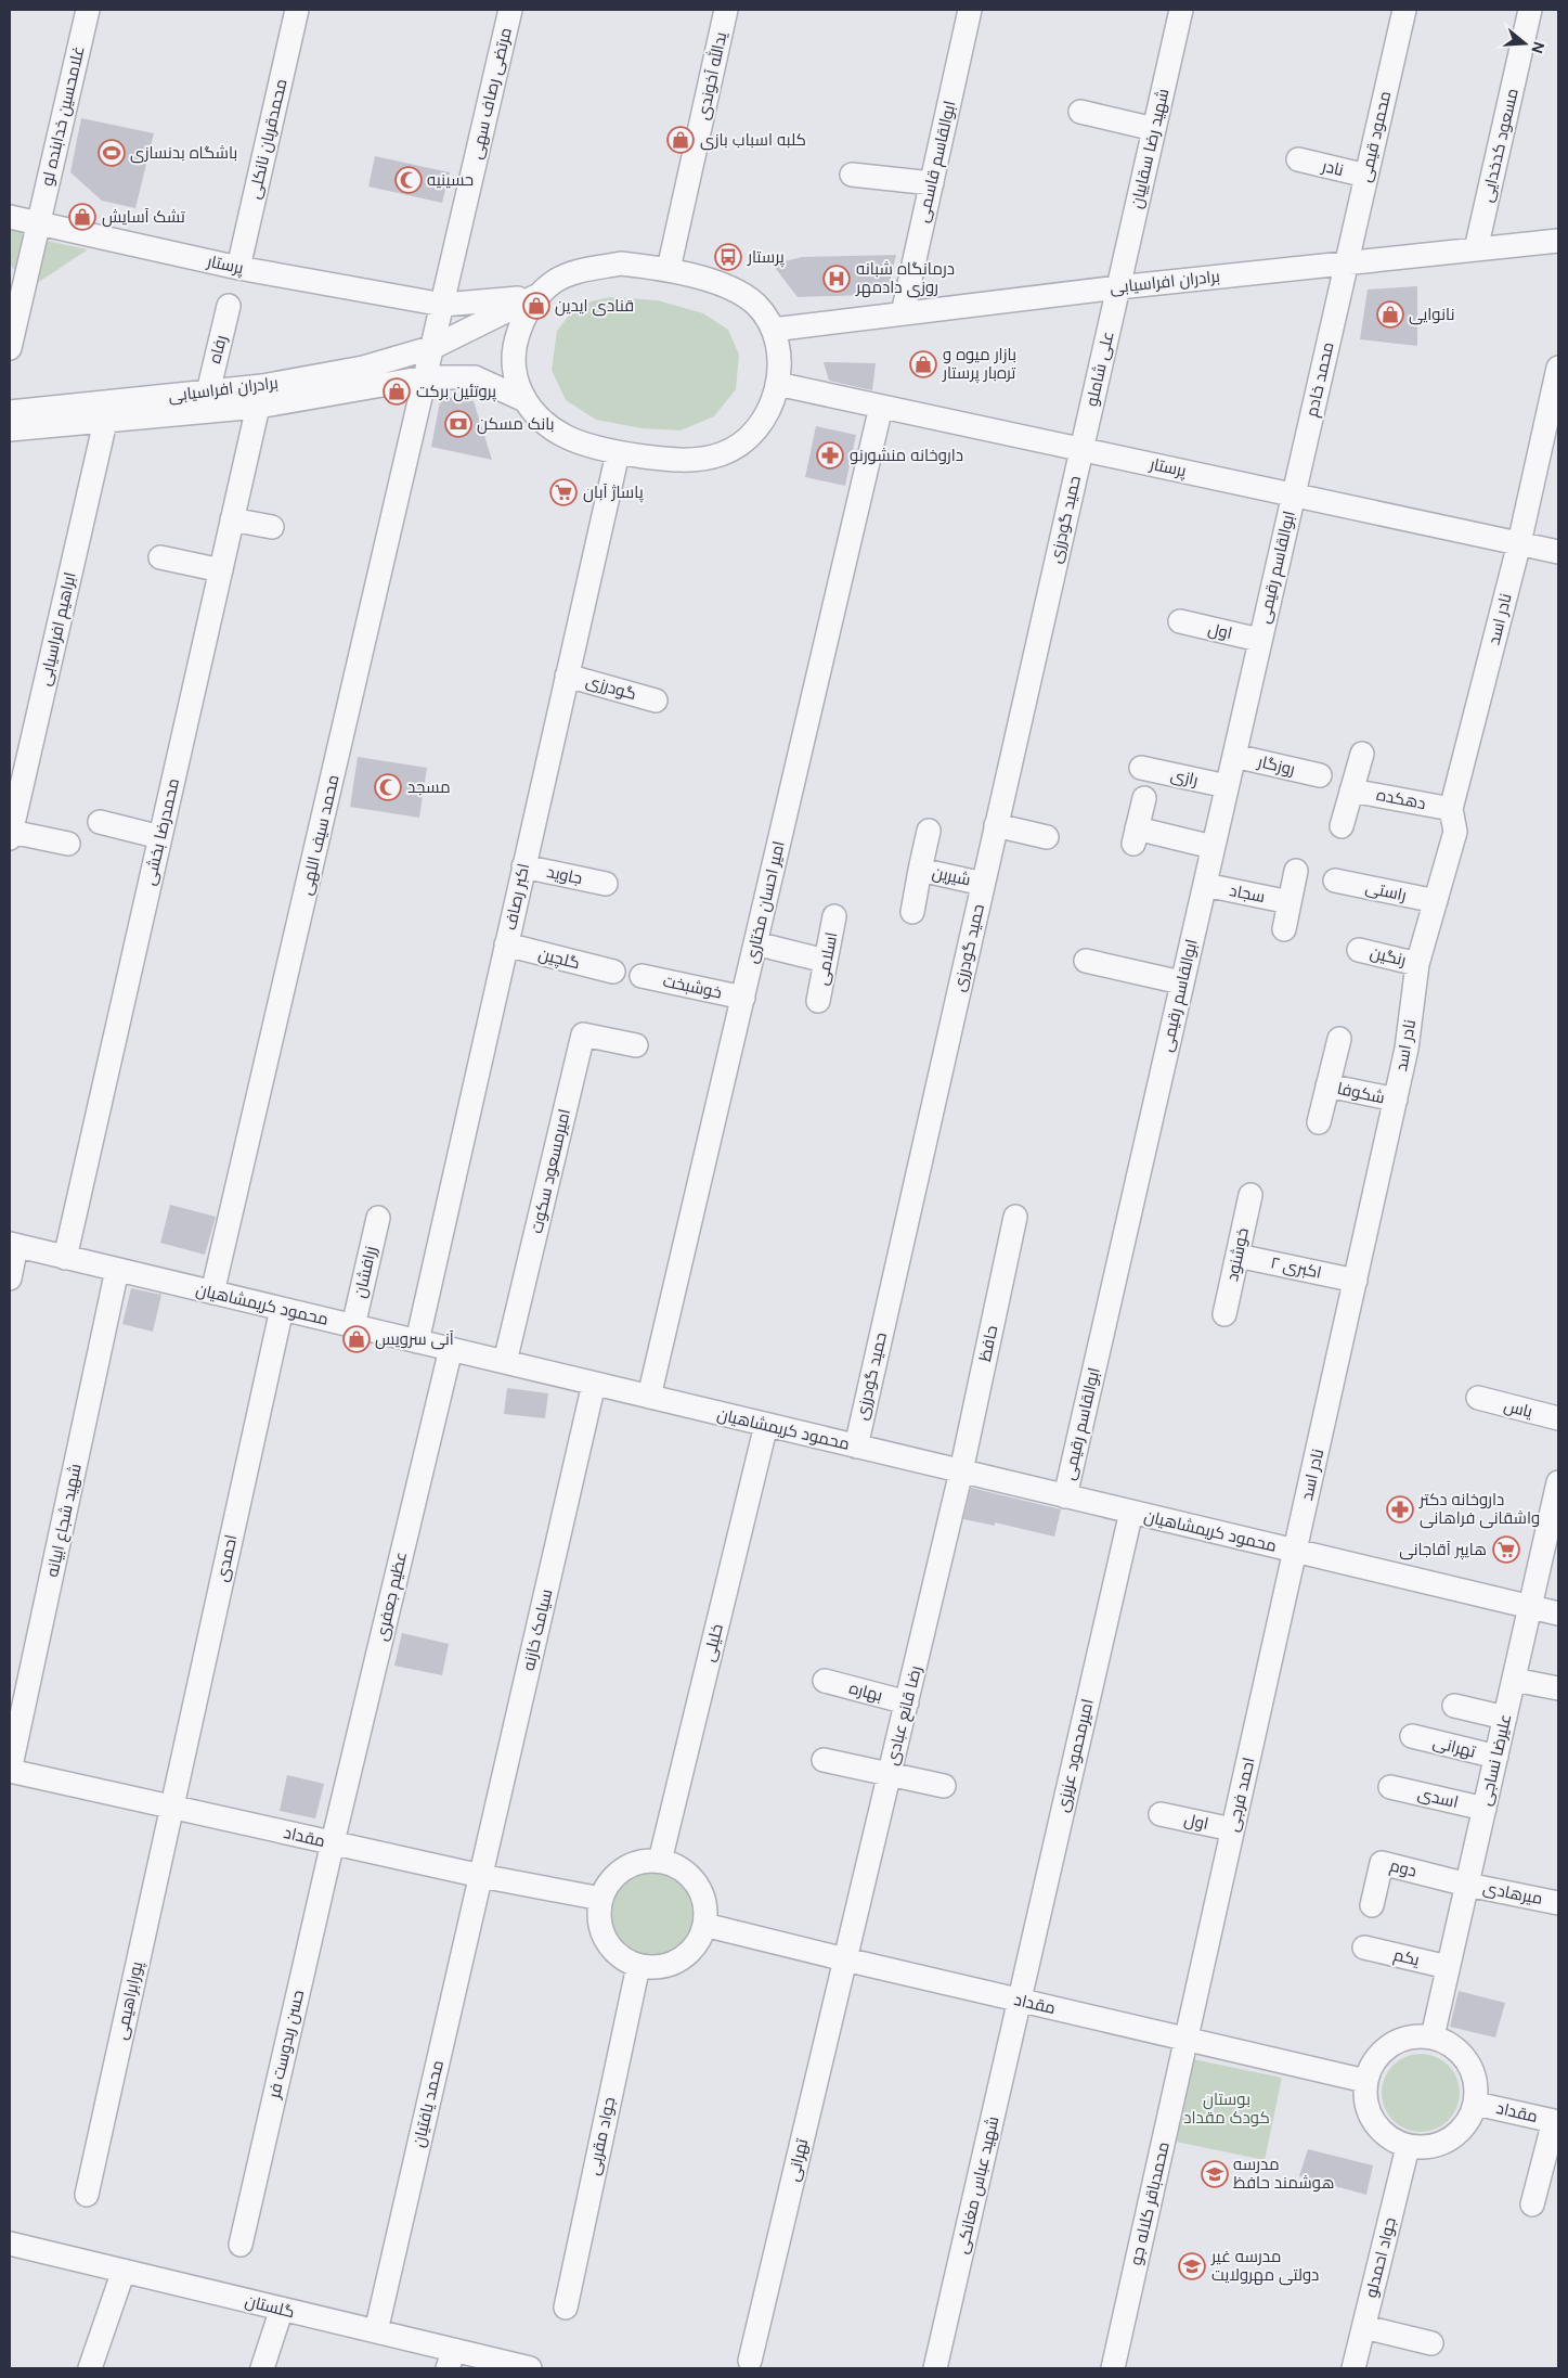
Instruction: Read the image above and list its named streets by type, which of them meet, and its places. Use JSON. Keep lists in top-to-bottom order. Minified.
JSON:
{"streets":{"street":["یدالله آخوندی","مرتضی رصاف سهی","غلامحسین خدابنده لو","محمود قیمی","محمدقربان نانکلی","مسعود کدخدایی","شهید رضا سقاییان","ابوالقاسم قاسمی","نادر","پرستار","برادران افراسیابی","رفاه","علی شاملو","محمد خادم","حمید گودرزی","ابوالقاسم رقیمی","نادر اسد","ابراهیم افراسیابی","اول","گودرزی","روزگار","رازی","دهکده","محمدرضا بخشی","محمد سیف اللهی","جاوید","شیرین","راستی","سجاد","اکبر رصاف","امیر احسان مختاری","رنگین","گلچین","اسلامی","خوشبخت","شکوفا","امیرمسعود سکوت","خوشنود","اکبری ۲","زرافشان","محمود کریمشاهیان","حافظ","یاس","شهید شجاع ابیانه","احمدی","عظیم جعفری","سیامک خازنه","خلیلی","بهاره","رضا قانع عبادی","تهرانی","امیرمحمود عزیزی","علیرضا نساجی","احمد فرجی","اسدی","مقداد","دوم","میرهادی","یکم","پورابراهیمی","حسن ربدوست فر","محمد یافتیان","جواد مقربی","شهید عباس مغانکی","محمدباقر کلاله جو","جواد احمدلو","گلستان"]},"crossings":[["مرتضی رصاف سهی","پرستار"],["مرتضی رصاف سهی","برادران افراسیابی"],["مرتضی رصاف سهی","محمد سیف اللهی"],["غلامحسین خدابنده لو","پرستار"],["محمود قیمی","نادر"],["محمود قیمی","برادران افراسیابی"],["محمود قیمی","محمد خادم"],["محمدقربان نانکلی","پرستار"],["مسعود کدخدایی","برادران افراسیابی"],["شهید رضا سقاییان","برادران افراسیابی"],["شهید رضا سقاییان","علی شاملو"],["ابوالقاسم قاسمی","برادران افراسیابی"],["پرستار","برادران افراسیابی"],["پرستار","علی شاملو"],["پرستار","محمد خادم"],["پرستار","حمید گودرزی"],["پرستار","ابوالقاسم رقیمی"],["پرستار","نادر اسد"],["پرستار","امیر احسان مختاری"],["برادران افراسیابی","رفاه"],["برادران افراسیابی","علی شاملو"],["برادران افراسیابی","محمد خادم"],["برادران افراسیابی","ابراهیم افراسیابی"],["برادران افراسیابی","محمدرضا بخشی"],["برادران افراسیابی","محمد سیف اللهی"],["علی شاملو","حمید گودرزی"],["محمد خادم","ابوالقاسم رقیمی"],["حمید گودرزی","شیرین"],["حمید گودرزی","محمود کریمشاهیان"],["ابوالقاسم رقیمی","اول"],["ابوالقاسم رقیمی","روزگار"],["ابوالقاسم رقیمی","رازی"],["ابوالقاسم رقیمی","سجاد"],["ابوالقاسم رقیمی","محمود کریمشاهیان"],["نادر اسد","دهکده"],["نادر اسد","راستی"],["نادر اسد","رنگین"],["نادر اسد","شکوفا"],["نادر اسد","اکبری ۲"],["نادر اسد","محمود کریمشاهیان"],["نادر اسد","احمد فرجی"],["اول","احمد فرجی"],["گودرزی","اکبر رصاف"],["محمدرضا بخشی","محمود کریمشاهیان"],["محمد سیف اللهی","محمود کریمشاهیان"],["جاوید","اکبر رصاف"],["اکبر رصاف","گلچین"],["اکبر رصاف","محمود کریمشاهیان"],["امیر احسان مختاری","خوشبخت"],["امیر احسان مختاری","محمود کریمشاهیان"],["امیرمسعود سکوت","محمود کریمشاهیان"],["خوشنود","اکبری ۲"],["زرافشان","محمود کریمشاهیان"],["محمود کریمشاهیان","حافظ"],["محمود کریمشاهیان","شهید شجاع ابیانه"],["محمود کریمشاهیان","احمدی"],["محمود کریمشاهیان","عظیم جعفری"],["محمود کریمشاهیان","سیامک خازنه"],["محمود کریمشاهیان","خلیلی"],["محمود کریمشاهیان","رضا قانع عبادی"],["محمود کریمشاهیان","امیرمحمود عزیزی"],["محمود کریمشاهیان","علیرضا نساجی"],["محمود کریمشاهیان","احمد فرجی"],["حافظ","رضا قانع عبادی"],["شهید شجاع ابیانه","مقداد"],["احمدی","مقداد"],["احمدی","پورابراهیمی"],["عظیم جعفری","مقداد"],["عظیم جعفری","حسن ربدوست فر"],["سیامک خازنه","مقداد"],["سیامک خازنه","محمد یافتیان"],["خلیلی","مقداد"],["خلیلی","جواد مقربی"],["بهاره","رضا قانع عبادی"],["رضا قانع عبادی","تهرانی"],["رضا قانع عبادی","مقداد"],["تهرانی","علیرضا نساجی"],["تهرانی","مقداد"],["امیرمحمود عزیزی","مقداد"],["امیرمحمود عزیزی","شهید عباس مغانکی"],["علیرضا نساجی","اسدی"],["علیرضا نساجی","مقداد"],["علیرضا نساجی","دوم"],["علیرضا نساجی","میرهادی"],["علیرضا نساجی","یکم"],["علیرضا نساجی","جواد احمدلو"],["احمد فرجی","مقداد"],["احمد فرجی","محمدباقر کلاله جو"],["مقداد","پورابراهیمی"],["مقداد","حسن ربدوست فر"],["مقداد","محمد یافتیان"],["مقداد","جواد مقربی"],["مقداد","شهید عباس مغانکی"],["مقداد","محمدباقر کلاله جو"],["مقداد","جواد احمدلو"],["دوم","میرهادی"],["محمد یافتیان","گلستان"]],"parks":["بوستان کودک مقداد"],"places":{"shop":["کلبه اسباب بازی","تشک آسایش","قنادی ایدین","نانوایی","بازار میوه و تره‌بار پرستار","پروتئین برکت","آنی سرویس"],"sports":["باشگاه بدنسازی"],"mosque":["حسینیه","مسجد"],"bus stop":["پرستار"],"hospital":["درمانگاه شبانه روزی دادمهر"],"bank":["بانک مسکن"],"pharmacy":["داروخانه منشورنو","داروخانه دکتر واشقانی فراهانی"],"supermarket":["پاساژ آبان","هایپر آقاجانی"],"school or university":["مدرسه هوشمند حافظ","مدرسه غیر دولتی مهرولایت"]},"north":"right"}
